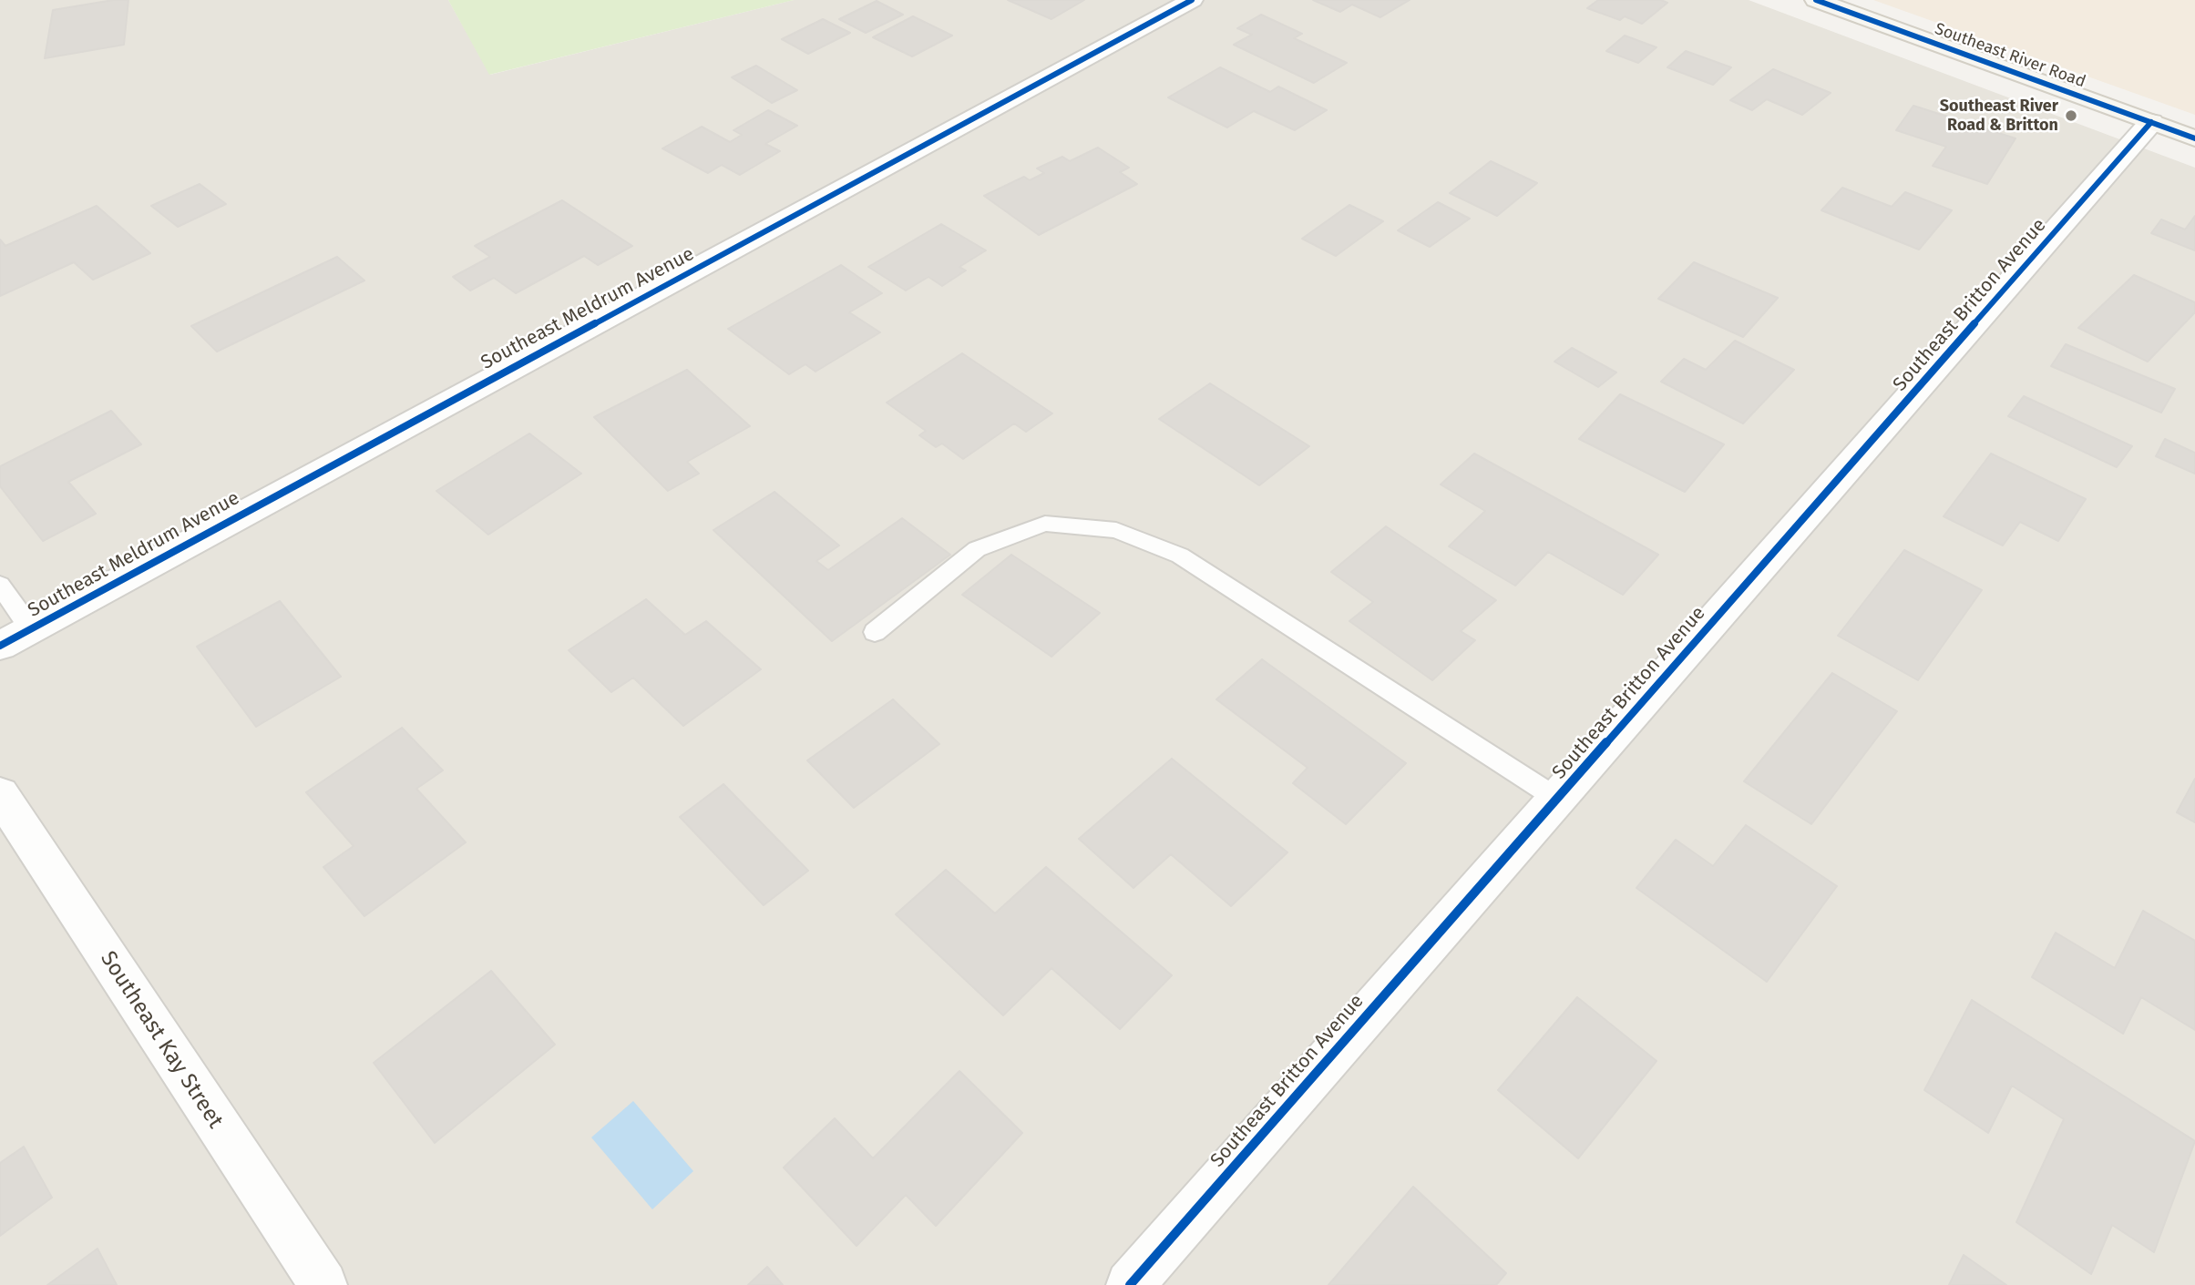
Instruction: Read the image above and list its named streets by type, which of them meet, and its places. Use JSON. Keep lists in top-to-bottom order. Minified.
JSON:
{"streets":{"street":["Southeast River Road","Southeast Britton Avenue","Southeast Meldrum Avenue","Southeast Kay Street"]},"crossings":[["Southeast River Road","Southeast Britton Avenue"]],"places":["Southeast River Road & Britton"]}
